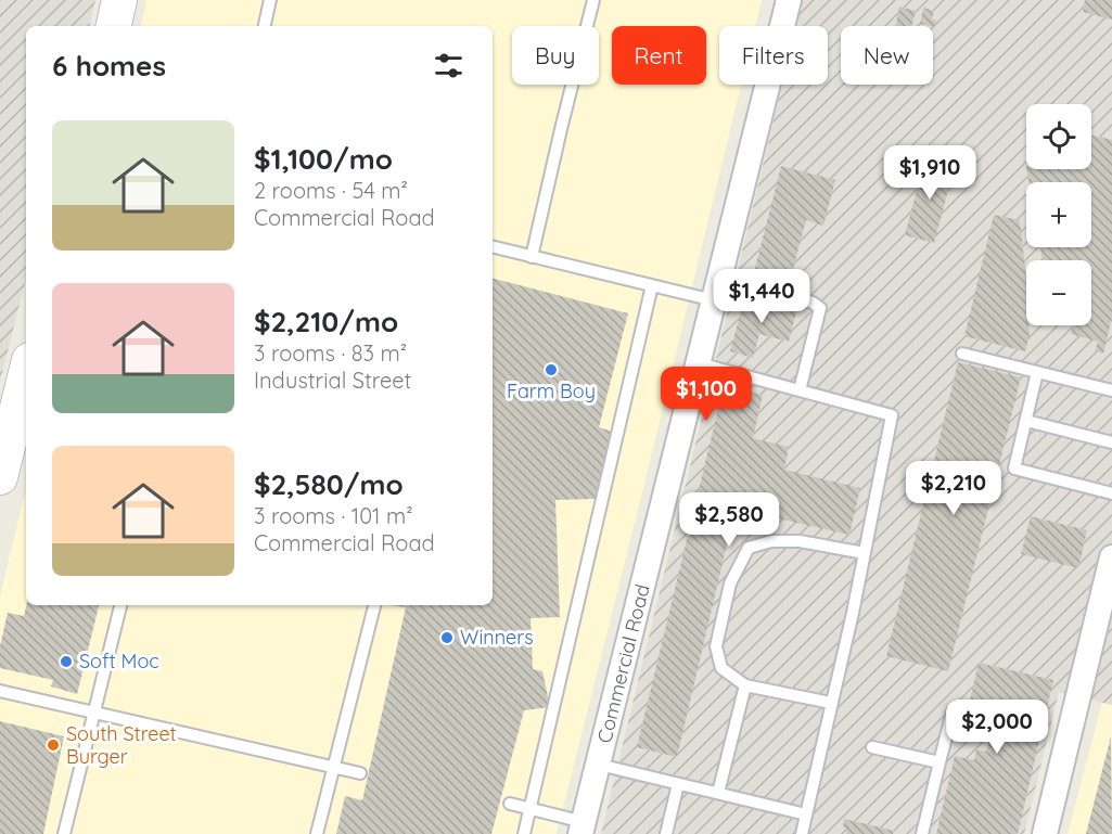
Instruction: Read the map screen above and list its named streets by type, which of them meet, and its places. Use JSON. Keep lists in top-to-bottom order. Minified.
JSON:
{"streets":{"street":["Commercial Road"]},"places":["Farm Boy","Winners","Soft Moc","South Street Burger"],"page":{"chip":["Buy","Rent","Filters","New"],"heading":"6 homes","map_buttons":["+","−"],"list":[{"name":"$1,100/mo","note":"2 rooms · 54 m² · Commercial Road"},{"name":"$2,210/mo","note":"3 rooms · 83 m² · Industrial Street"},{"name":"$2,580/mo","note":"3 rooms · 101 m² · Commercial Road"}],"price":["$1,910","$1,440","$1,100","$2,210","$2,580","$2,000"]}}
